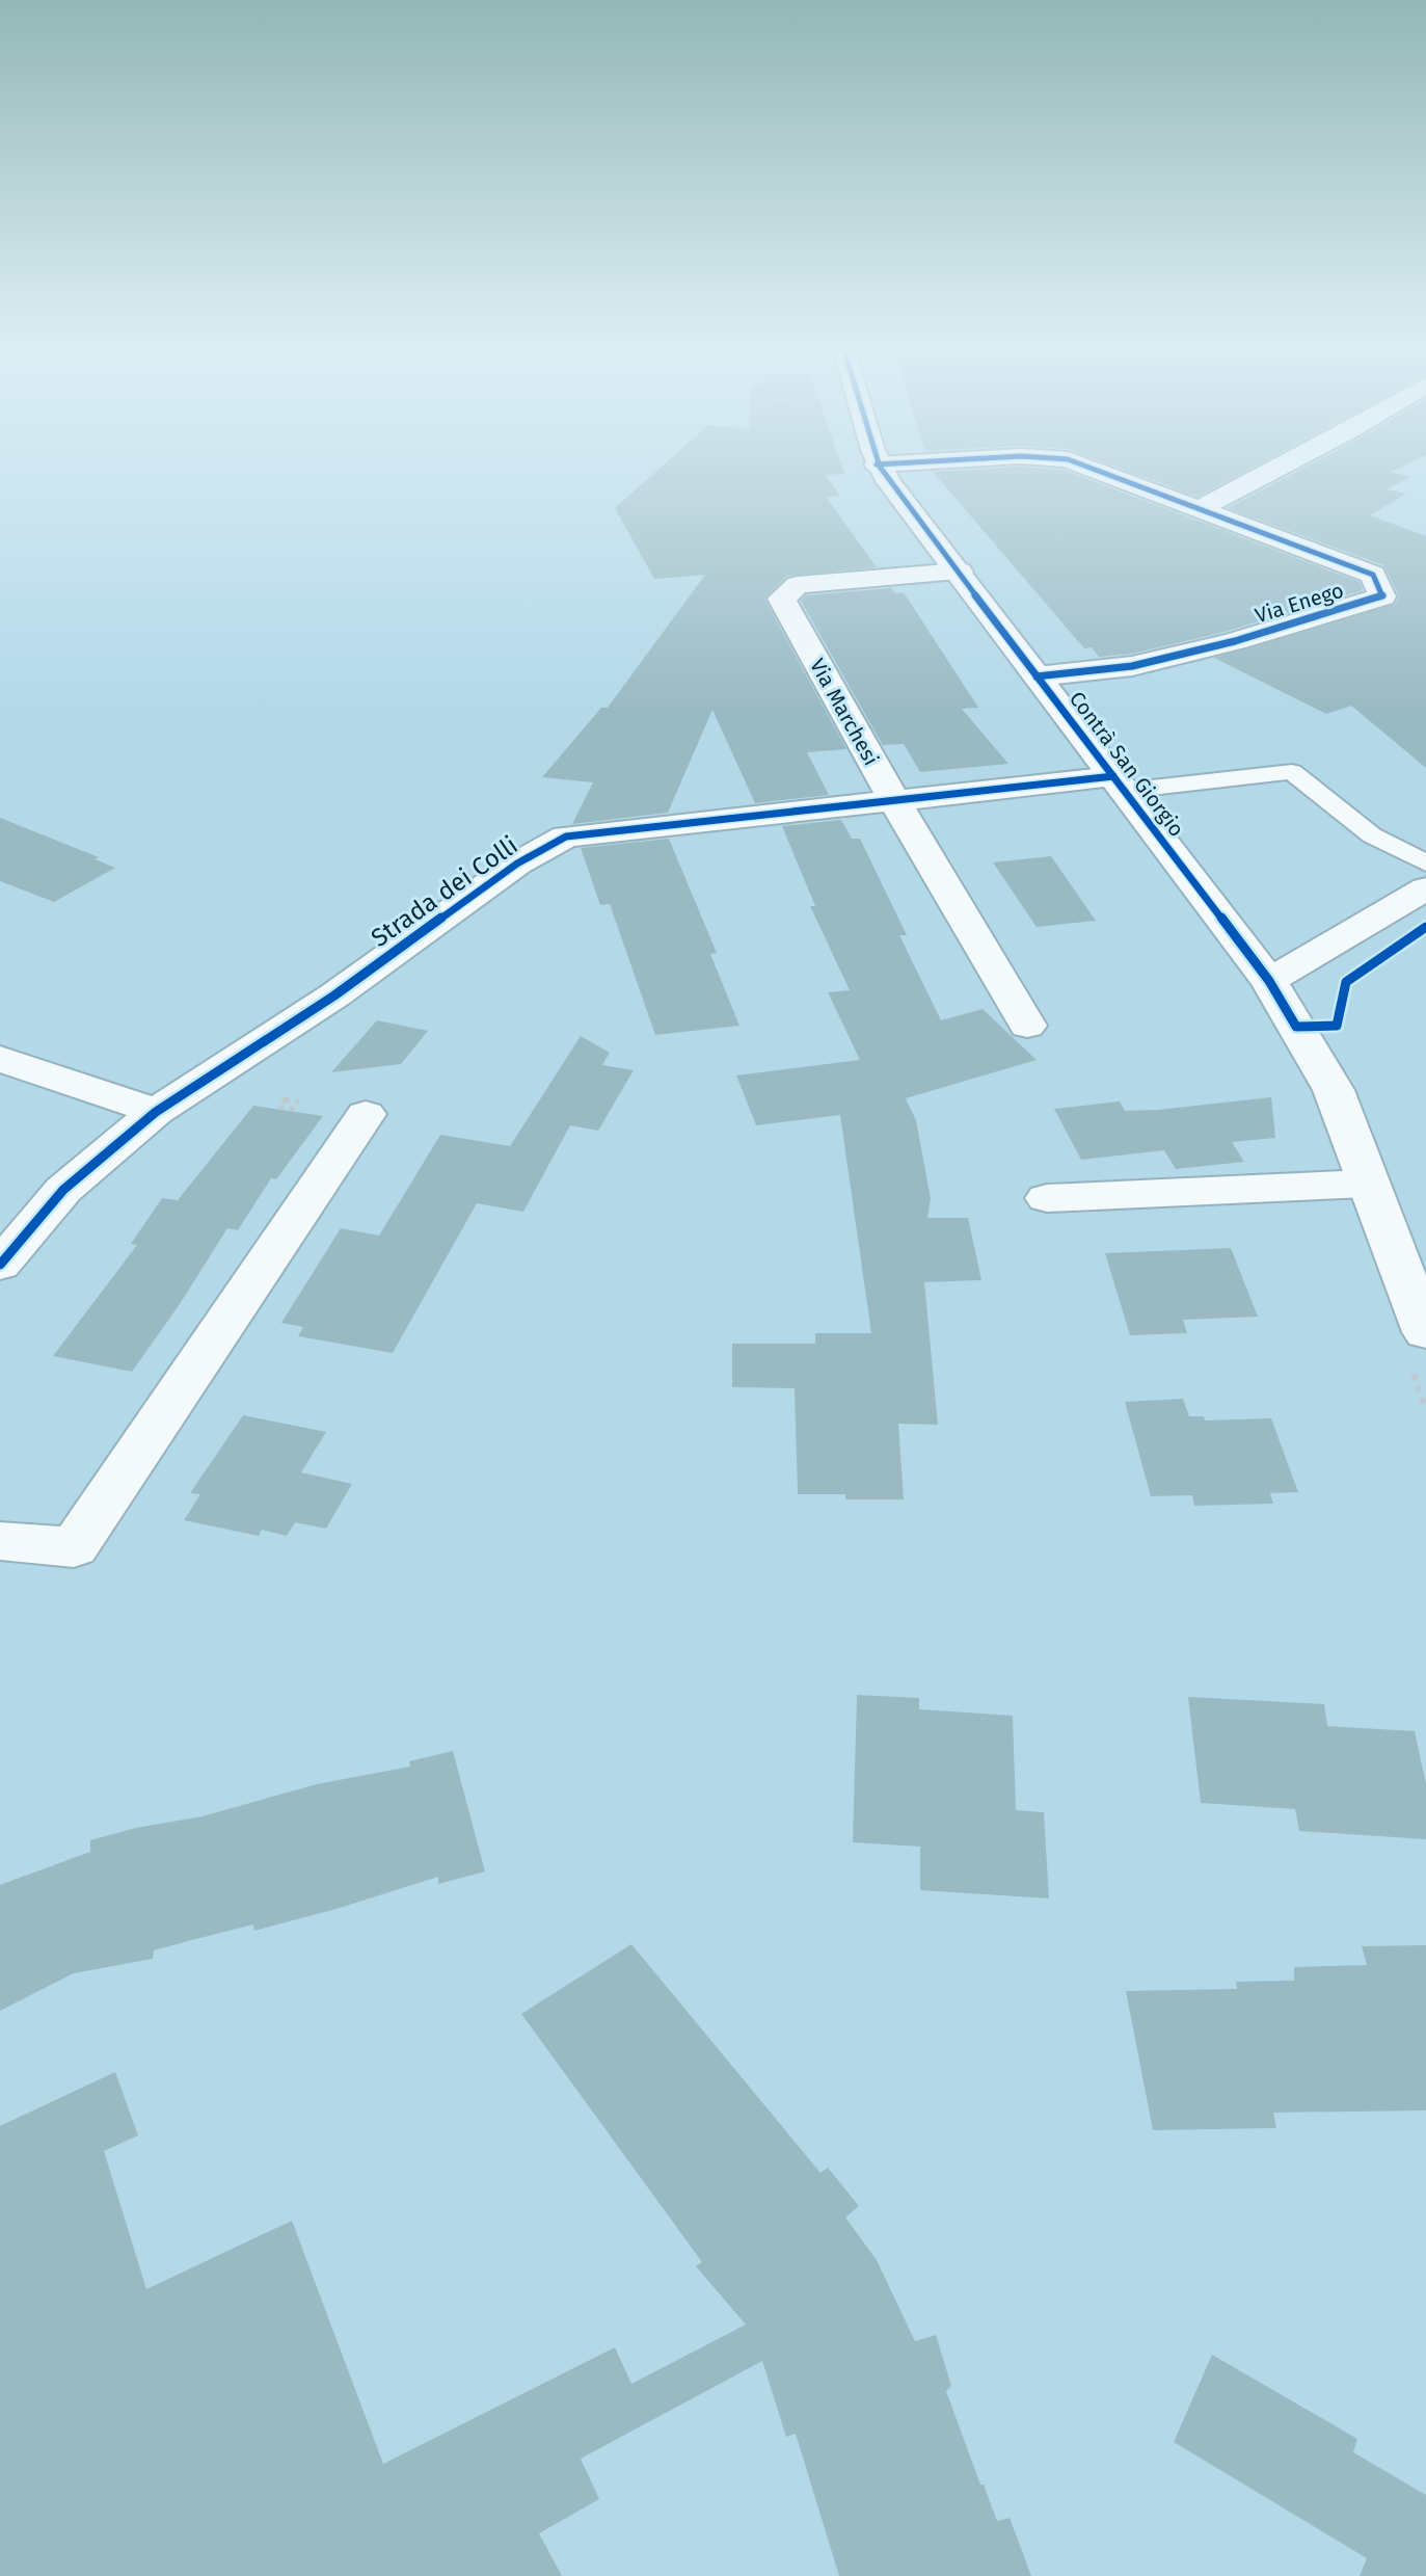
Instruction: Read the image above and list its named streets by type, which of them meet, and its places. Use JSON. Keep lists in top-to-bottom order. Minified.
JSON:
{"streets":{"street":["Via Enego","Via Marchesi","Contrà San Giorgio","Strada dei Colli"]},"crossings":[["Via Enego","Contrà San Giorgio"],["Via Marchesi","Contrà San Giorgio"],["Via Marchesi","Strada dei Colli"],["Contrà San Giorgio","Strada dei Colli"]]}
